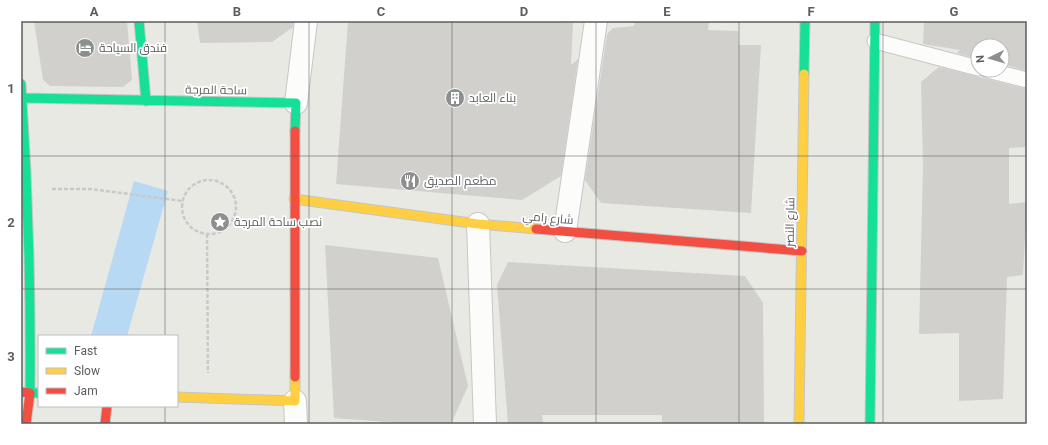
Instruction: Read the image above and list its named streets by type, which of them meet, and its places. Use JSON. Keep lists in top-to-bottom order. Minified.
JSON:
{"streets":{"main road":["ساحة المرجة","شارع رامي","شارع النصر"]},"crossings":[["شارع رامي","شارع النصر"]],"places":{"hotel":["فندق السياحة"],"building":["بناء العابد"],"restaurant":["مطعم الصديق"],"place":["نصب ساحة المرجة"]},"legend":["Fast","Slow","Jam"],"north":"left","grid":{"columns":["A","B","C","D","E","F","G"],"rows":["1","2","3"]}}
